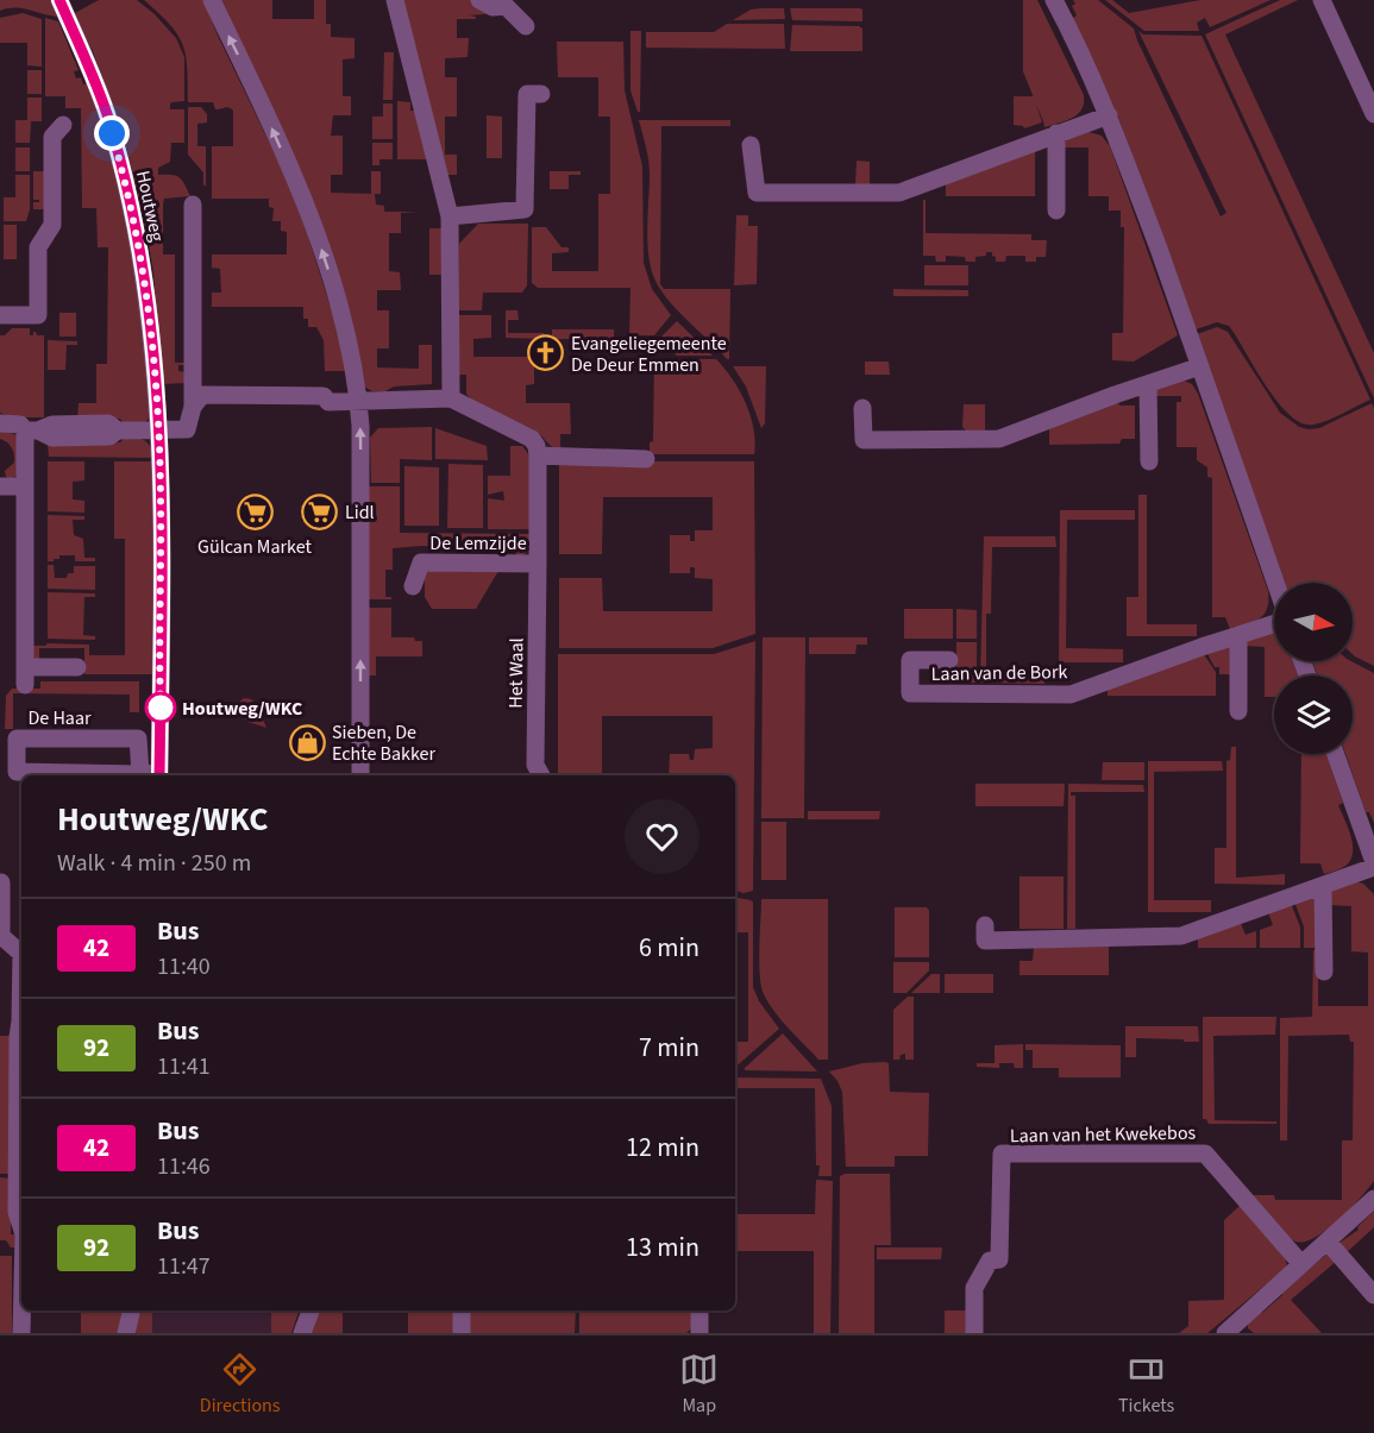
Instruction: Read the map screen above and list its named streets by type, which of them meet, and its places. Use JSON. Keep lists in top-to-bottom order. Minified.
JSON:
{"streets":{"street":["Houtweg","De Lemzijde","Laan van de Bork","Het Waal","De Haar","Laan van het Kwekebos"]},"crossings":[["De Lemzijde","Het Waal"]],"places":{"church":["Evangeliegemeente De Deur Emmen"],"supermarket":["Lidl","Gülcan Market"],"other":["Houtweg/WKC"],"shop":["Sieben, De Echte Bakker"]},"lines":["bus line 42"],"north":"right","page":{"heading":["Houtweg/WKC","Walk · 4 min · 250 m"],"list":[{"mark":"42","name":"Bus","note":"11:40","value":"6 min"},{"mark":"92","name":"Bus","note":"11:41","value":"7 min"},{"mark":"42","name":"Bus","note":"11:46","value":"12 min"},{"mark":"92","name":"Bus","note":"11:47","value":"13 min"}],"tabs":["Directions","Map","Tickets"]}}
